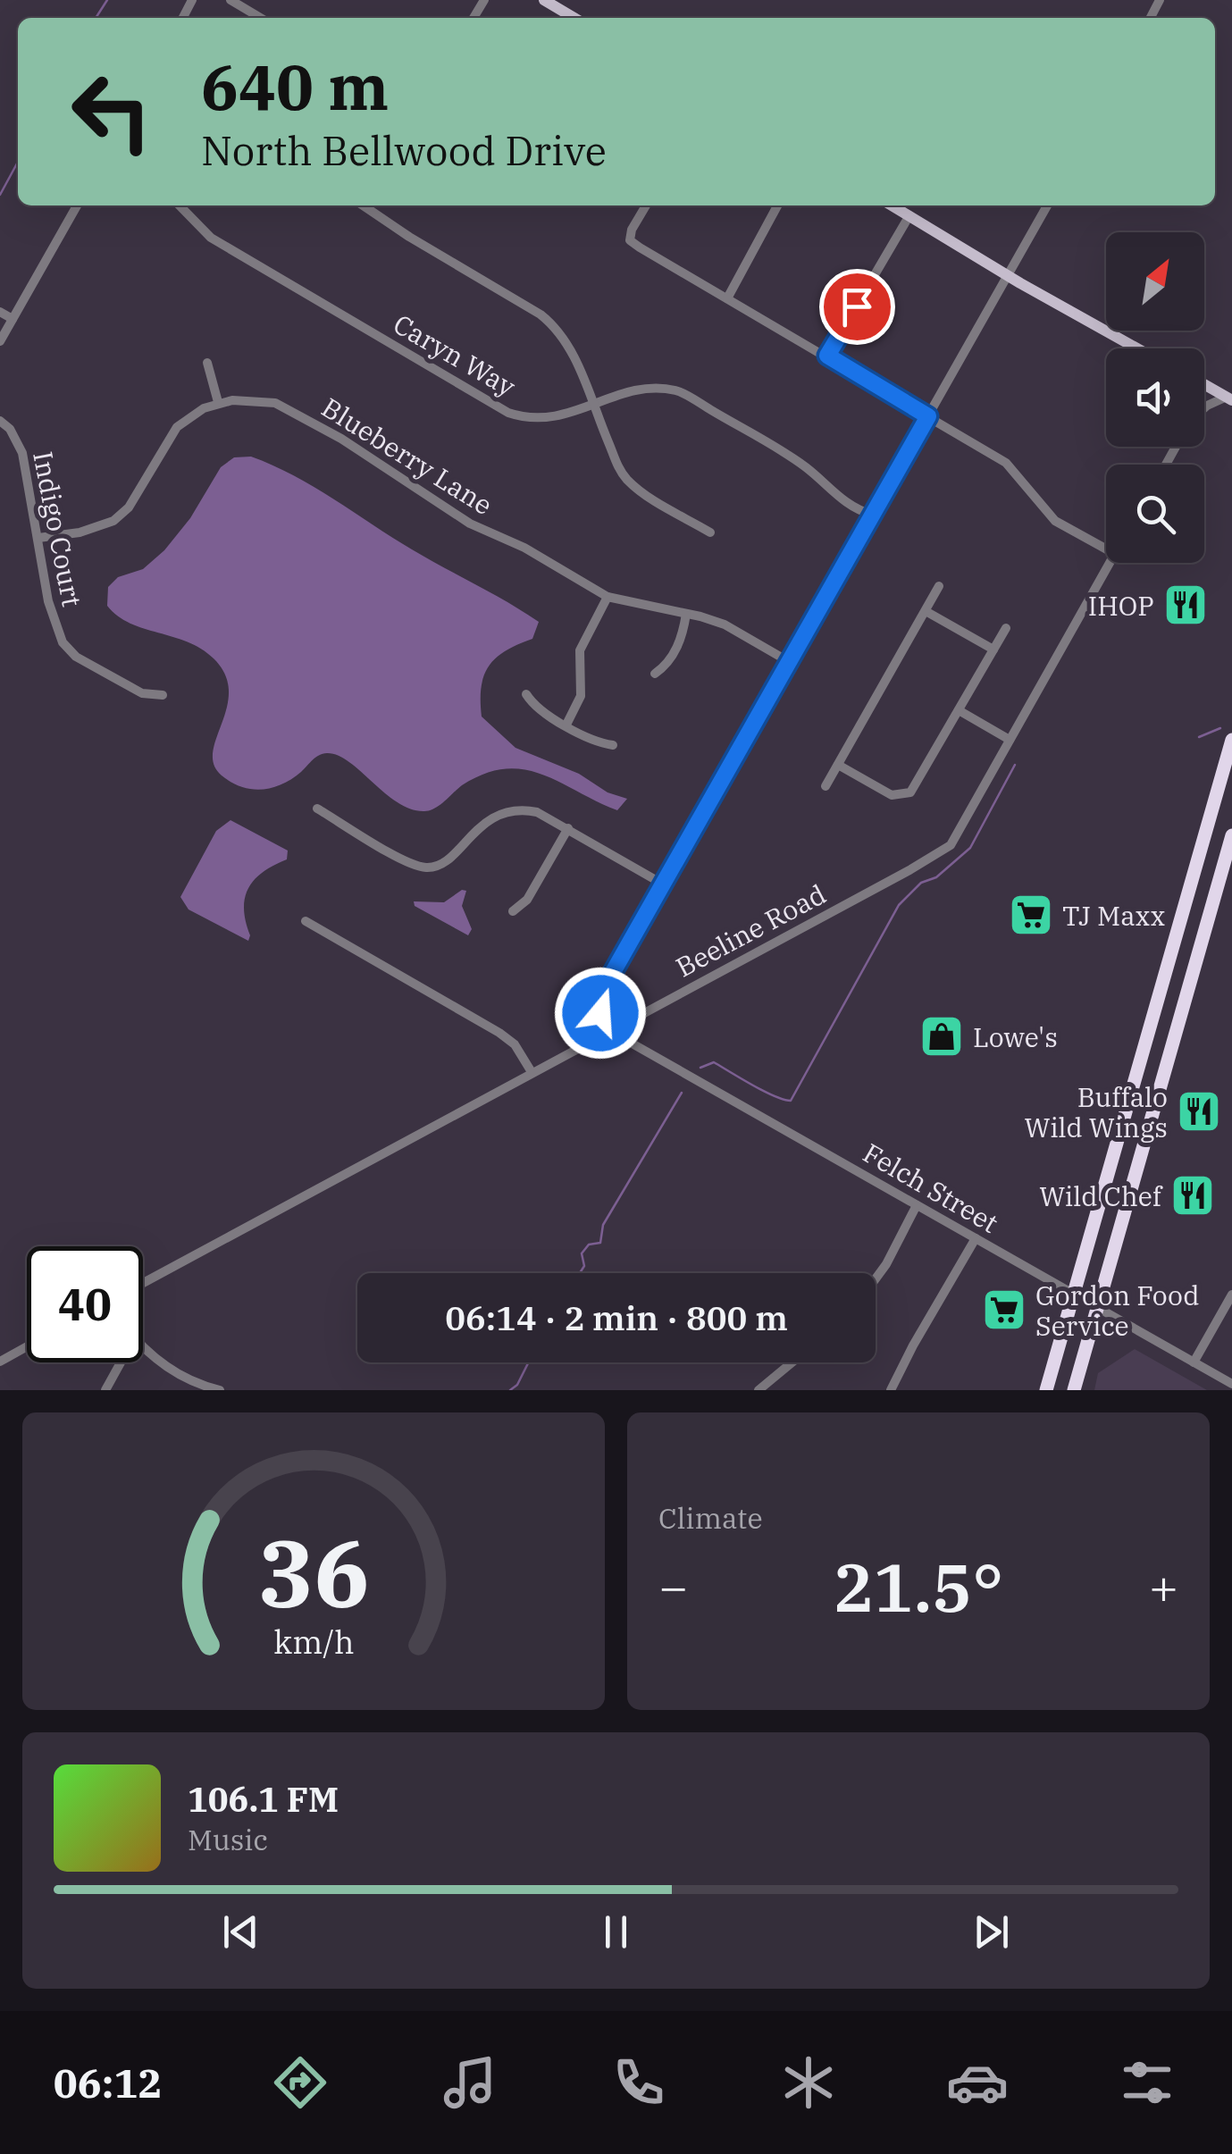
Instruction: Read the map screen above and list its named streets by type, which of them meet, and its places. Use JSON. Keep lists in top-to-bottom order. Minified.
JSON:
{"streets":{"street":["Caryn Way","Blueberry Lane","Indigo Court","Beeline Road","Felch Street"]},"crossings":[["Beeline Road","Felch Street"]],"places":{"restaurant":["IHOP","Buffalo Wild Wings","Wild Chef"],"supermarket":["TJ Maxx","Gordon Food Service"],"shop":["Lowe's"]},"north":"top right","page":{"turn":["640 m","North Bellwood Drive"],"limit":"40","trip":"06:14 · 2 min · 800 m","tile":"Climate","heat":["−","21.5°","+"],"song":["106.1 FM","Music"],"tabs":"06:12","gauge":["36","km/h"]}}
